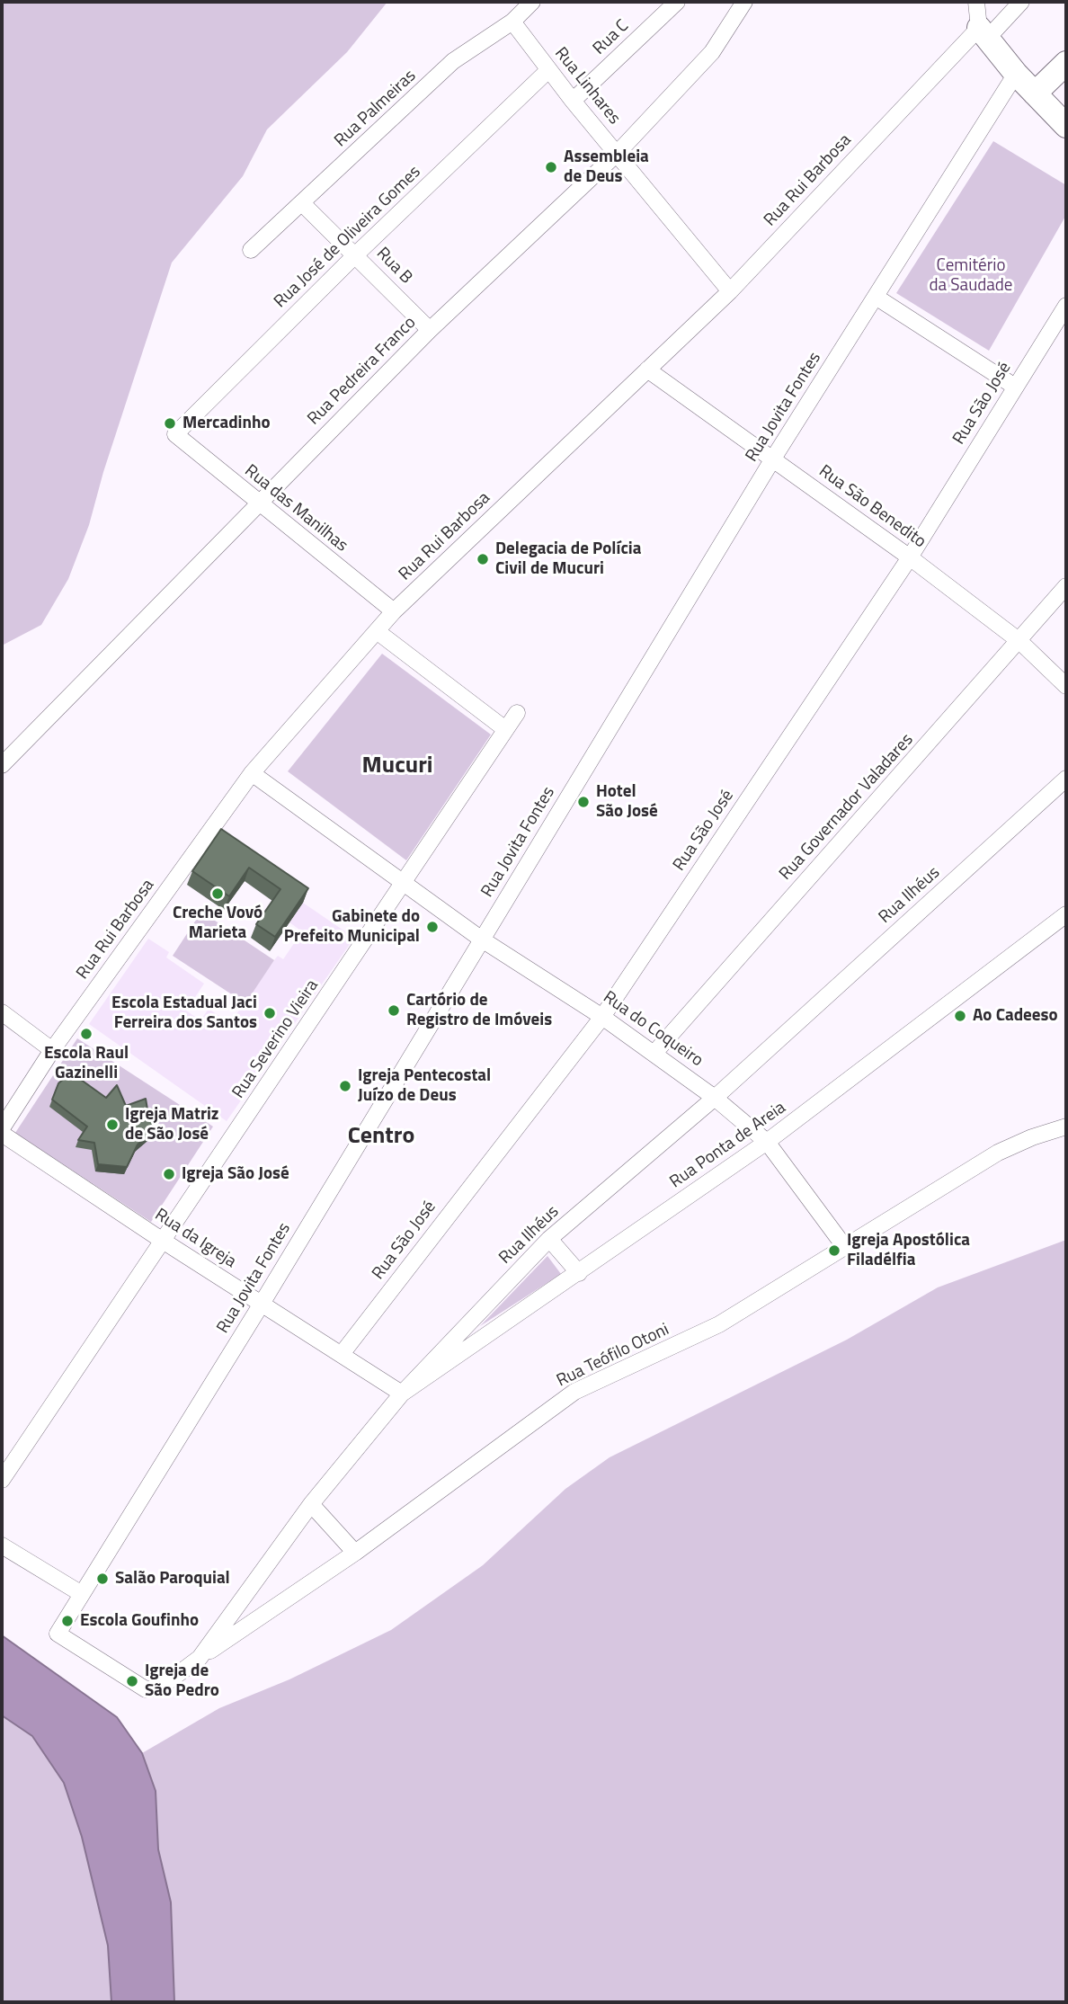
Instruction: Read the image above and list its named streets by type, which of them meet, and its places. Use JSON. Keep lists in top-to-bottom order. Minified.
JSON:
{"streets":{"street":["Rua C","Rua Linhares","Rua Palmeiras","Rua Rui Barbosa","Rua José de Oliveira Gomes","Rua B","Rua Pedreira Franco","Rua São José","Rua Jovita Fontes","Rua São Benedito","Rua das Manilhas","Rua Governador Valadares","Rua Ilhéus","Rua do Coqueiro","Rua Severino Vieira","Rua Ponta de Areia","Rua da Igreja","Rua Teófilo Otoni"]},"crossings":[["Rua C","Rua Linhares"],["Rua Linhares","Rua Palmeiras"],["Rua Linhares","Rua Rui Barbosa"],["Rua Linhares","Rua José de Oliveira Gomes"],["Rua Linhares","Rua Pedreira Franco"],["Rua Palmeiras","Rua B"],["Rua Rui Barbosa","Rua São Benedito"],["Rua Rui Barbosa","Rua das Manilhas"],["Rua Rui Barbosa","Rua do Coqueiro"],["Rua José de Oliveira Gomes","Rua B"],["Rua José de Oliveira Gomes","Rua das Manilhas"],["Rua B","Rua Pedreira Franco"],["Rua Pedreira Franco","Rua das Manilhas"],["Rua São José","Rua São Benedito"],["Rua São José","Rua do Coqueiro"],["Rua São José","Rua da Igreja"],["Rua Jovita Fontes","Rua São Benedito"],["Rua Jovita Fontes","Rua Ilhéus"],["Rua Jovita Fontes","Rua do Coqueiro"],["Rua Jovita Fontes","Rua da Igreja"],["Rua São Benedito","Rua Governador Valadares"],["Rua Governador Valadares","Rua do Coqueiro"],["Rua Ilhéus","Rua do Coqueiro"],["Rua Ilhéus","Rua Ponta de Areia"],["Rua Ilhéus","Rua da Igreja"],["Rua Ilhéus","Rua Teófilo Otoni"],["Rua do Coqueiro","Rua Severino Vieira"],["Rua do Coqueiro","Rua Ponta de Areia"],["Rua do Coqueiro","Rua Teófilo Otoni"],["Rua Severino Vieira","Rua da Igreja"],["Rua Ponta de Areia","Rua da Igreja"]],"districts":["Mucuri","Centro"],"parks":["Cemitério da Saudade"],"places":["Assembleia de Deus","Mercadinho","Delegacia de Polícia Civil de Mucuri","Hotel São José","Creche Vovó Marieta","Gabinete do Prefeito Municipal","Cartório de Registro de Imóveis","Escola Estadual Jaci Ferreira dos Santos","Ao Cadeeso","Escola Raul Gazinelli","Igreja Pentecostal Juízo de Deus","Igreja Matriz de São José","Igreja São José","Igreja Apostólica Filadélfia","Salão Paroquial","Escola Goufinho","Igreja de São Pedro"]}
